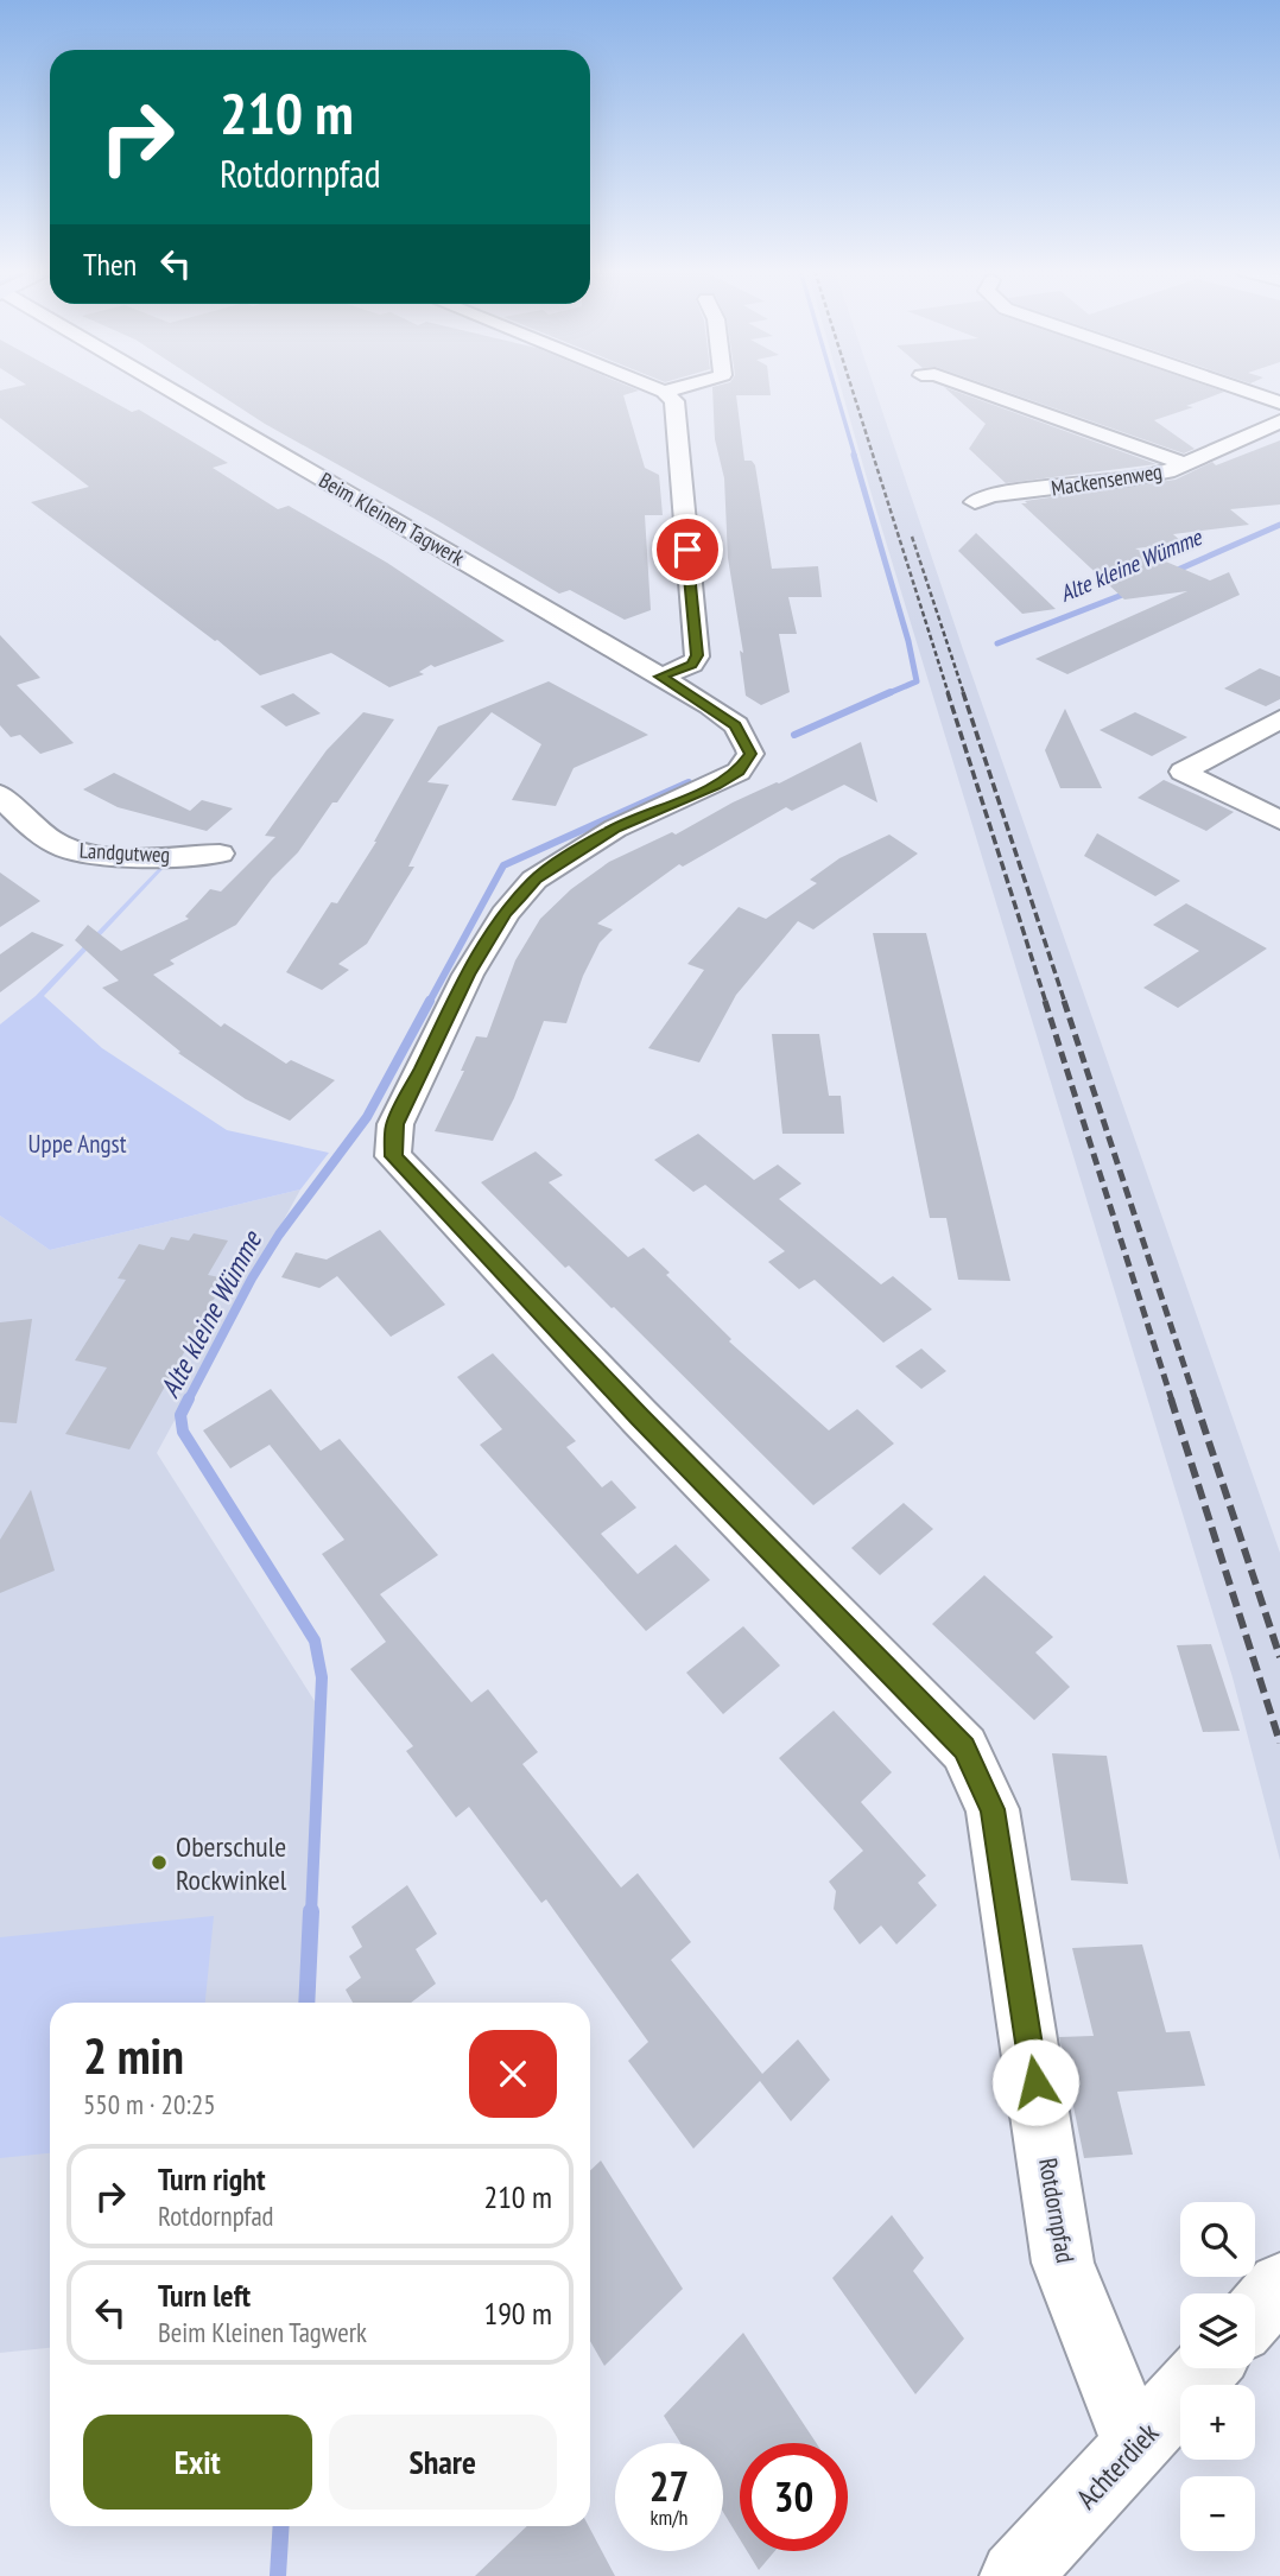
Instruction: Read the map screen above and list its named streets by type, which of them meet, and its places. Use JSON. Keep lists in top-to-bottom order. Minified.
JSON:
{"streets":{"street":["Mackensenweg","Beim Kleinen Tagwerk","Landgutweg","Rotdornpfad","Achterdiek"]},"crossings":[["Beim Kleinen Tagwerk","Rotdornpfad"],["Rotdornpfad","Achterdiek"]],"water":["Alte kleine Wümme"],"parks":["Uppe Angst"],"places":["Oberschule Rockwinkel"],"page":{"turn":["210 m","Rotdornpfad"],"then":"Then","heading":["2 min","550 m · 20:25"],"list":[{"name":"Turn right","note":"Rotdornpfad","value":"210 m"},{"name":"Turn left","note":"Beim Kleinen Tagwerk","value":"190 m"}],"map_buttons":["+","−"],"buttons":["Exit","Share"],"speed":"27 km/h","limit":"30"}}
